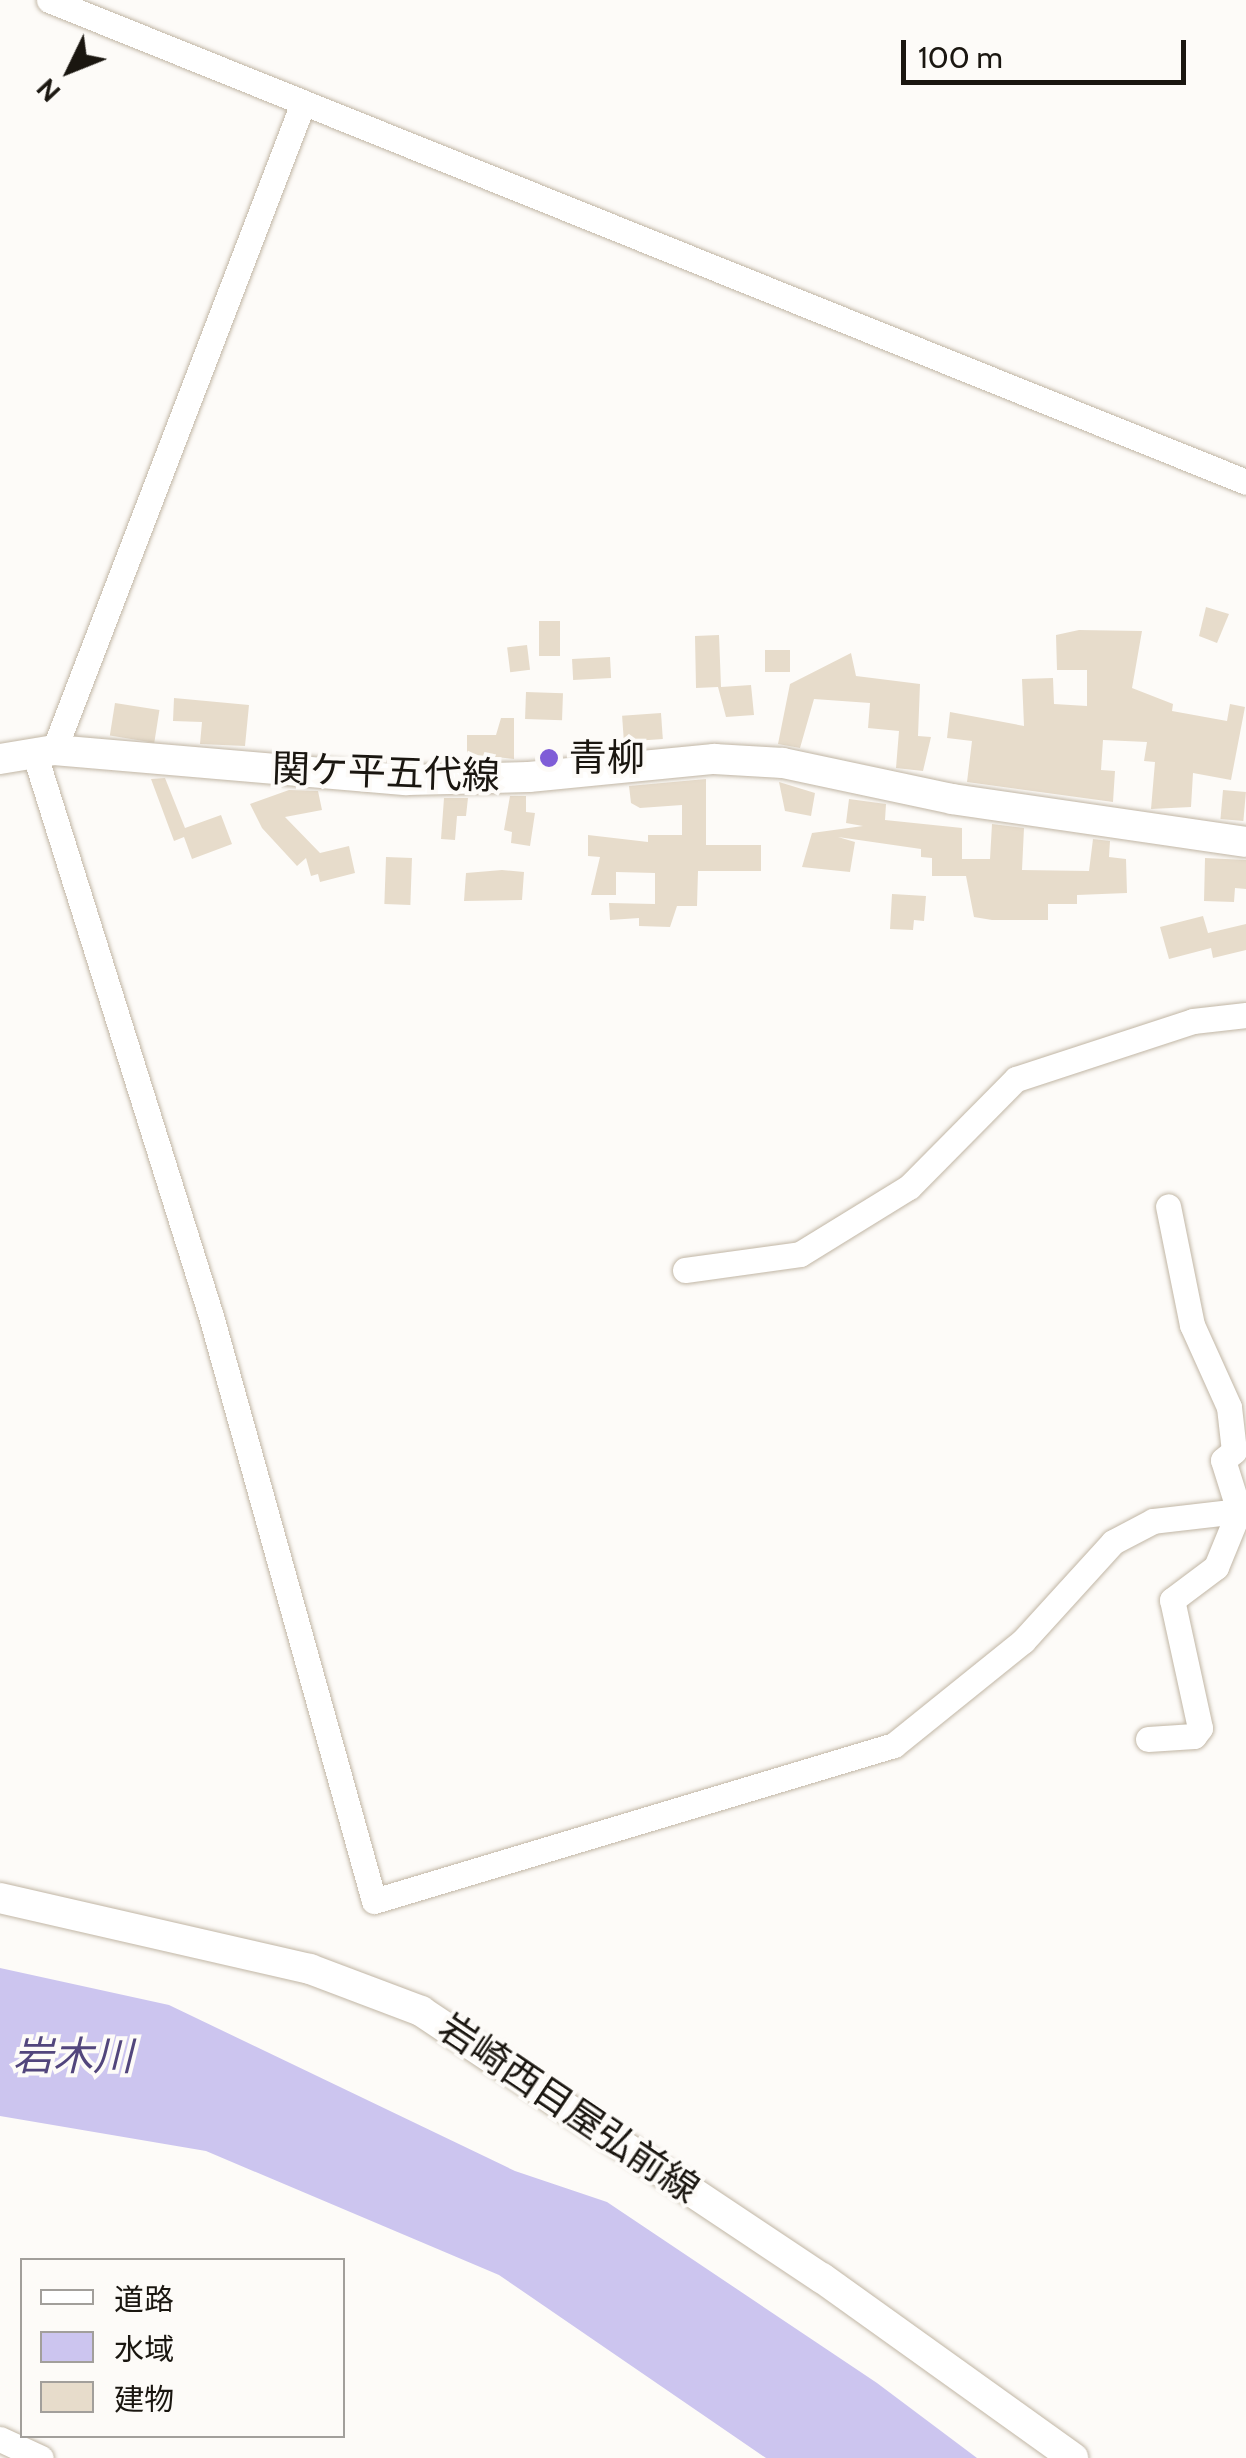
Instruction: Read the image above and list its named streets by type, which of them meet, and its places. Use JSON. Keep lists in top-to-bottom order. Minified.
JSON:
{"streets":{"main road":["関ケ平五代線","岩崎西目屋弘前線"]},"water":["岩木川"],"places":["青柳"],"legend":["道路","水域","建物"],"scale_bar":"100 m","north":"bottom left"}
